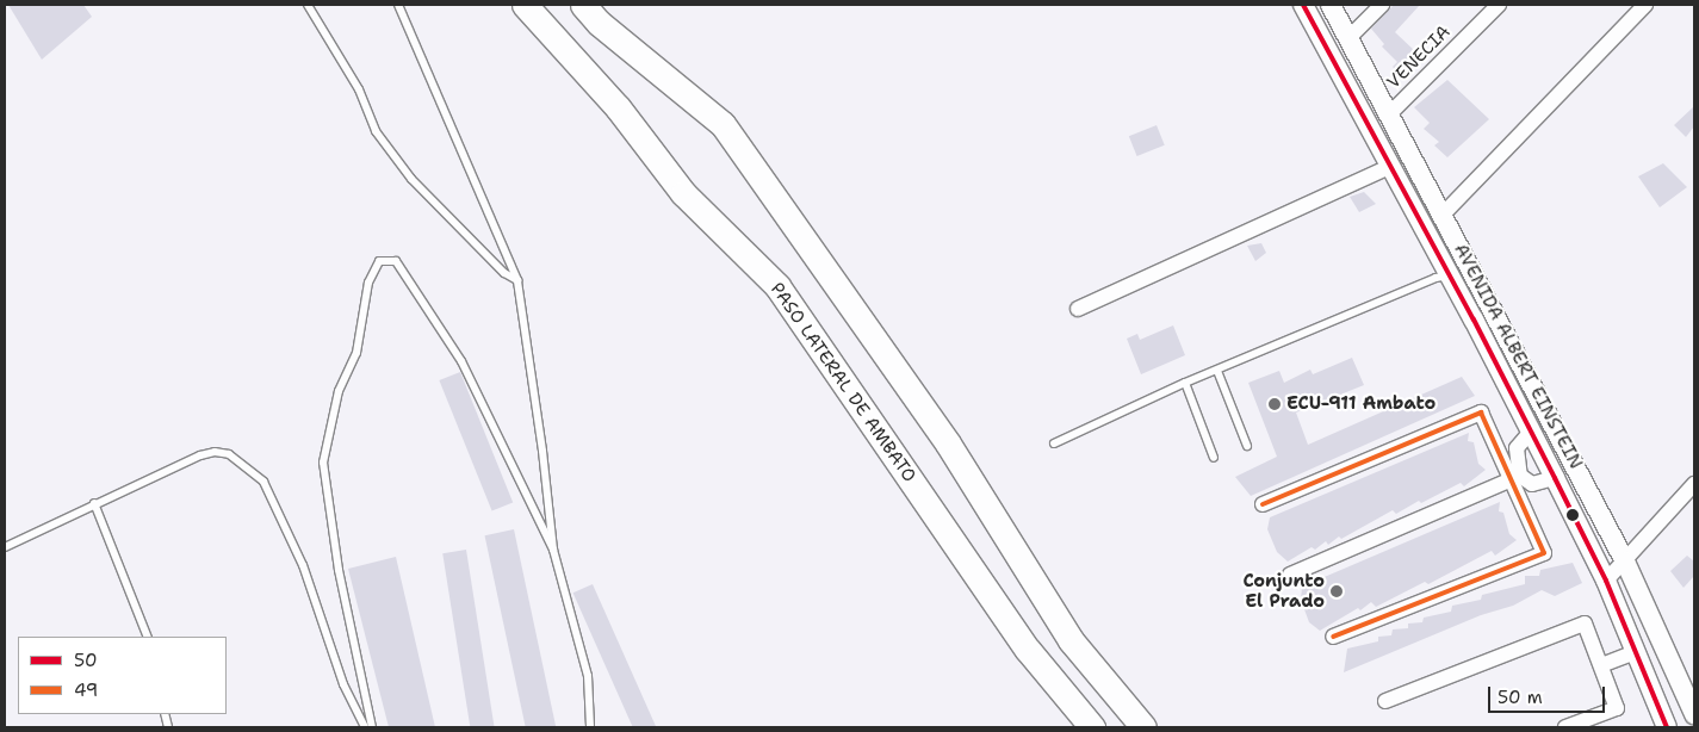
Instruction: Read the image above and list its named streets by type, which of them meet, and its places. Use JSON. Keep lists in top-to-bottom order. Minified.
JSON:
{"streets":{"highway":["PASO LATERAL DE AMBATO"],"street":["VENECIA","AVENIDA ALBERT EINSTEIN"]},"crossings":[["VENECIA","AVENIDA ALBERT EINSTEIN"]],"places":["ECU-911 Ambato","Conjunto El Prado"],"lines":["transit line 50","transit line 49"],"legend":["50","49"],"scale_bar":"50 m"}
